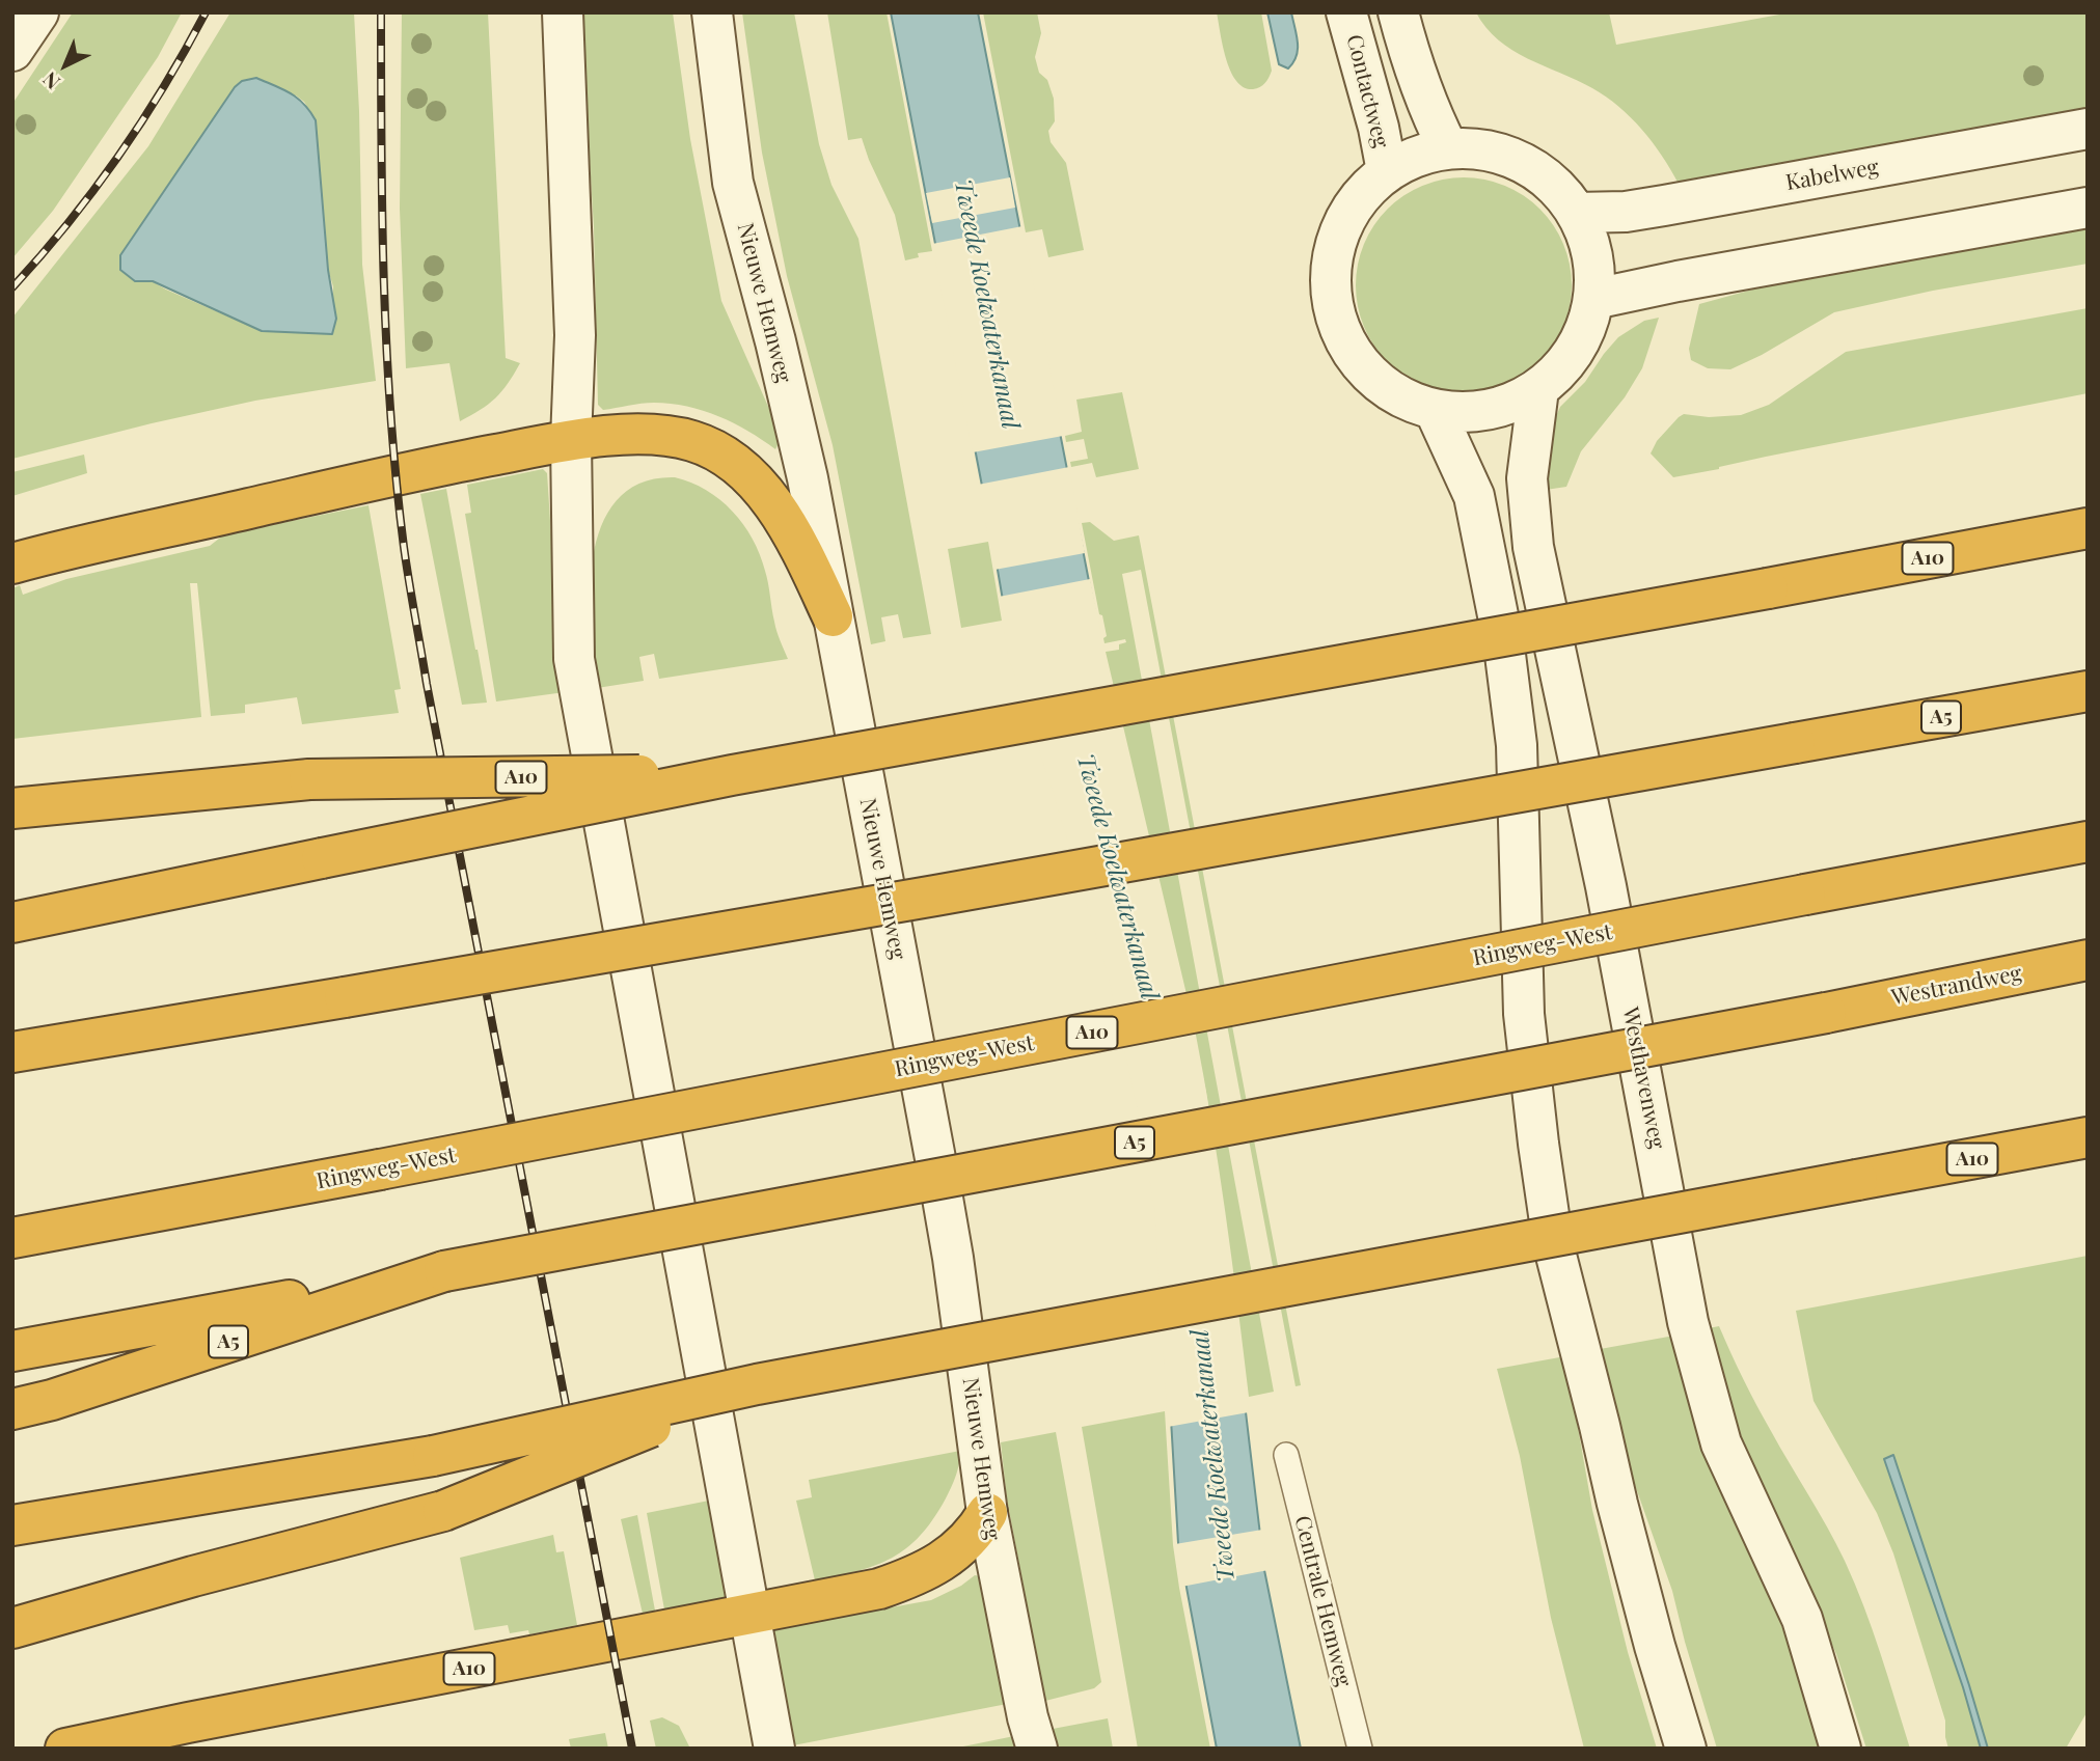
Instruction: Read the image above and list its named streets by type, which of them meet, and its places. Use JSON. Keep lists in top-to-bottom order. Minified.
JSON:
{"streets":{"highway":["A10","A5","Ringweg-West","Westrandweg"],"street":["Contactweg","Kabelweg","Nieuwe Hemweg","Westhavenweg"],"lane":["Centrale Hemweg"]},"crossings":[["Nieuwe Hemweg","A10"],["A5","Westrandweg"]],"water":["Tweede Koelwaterkanaal"],"north":"bottom left"}
